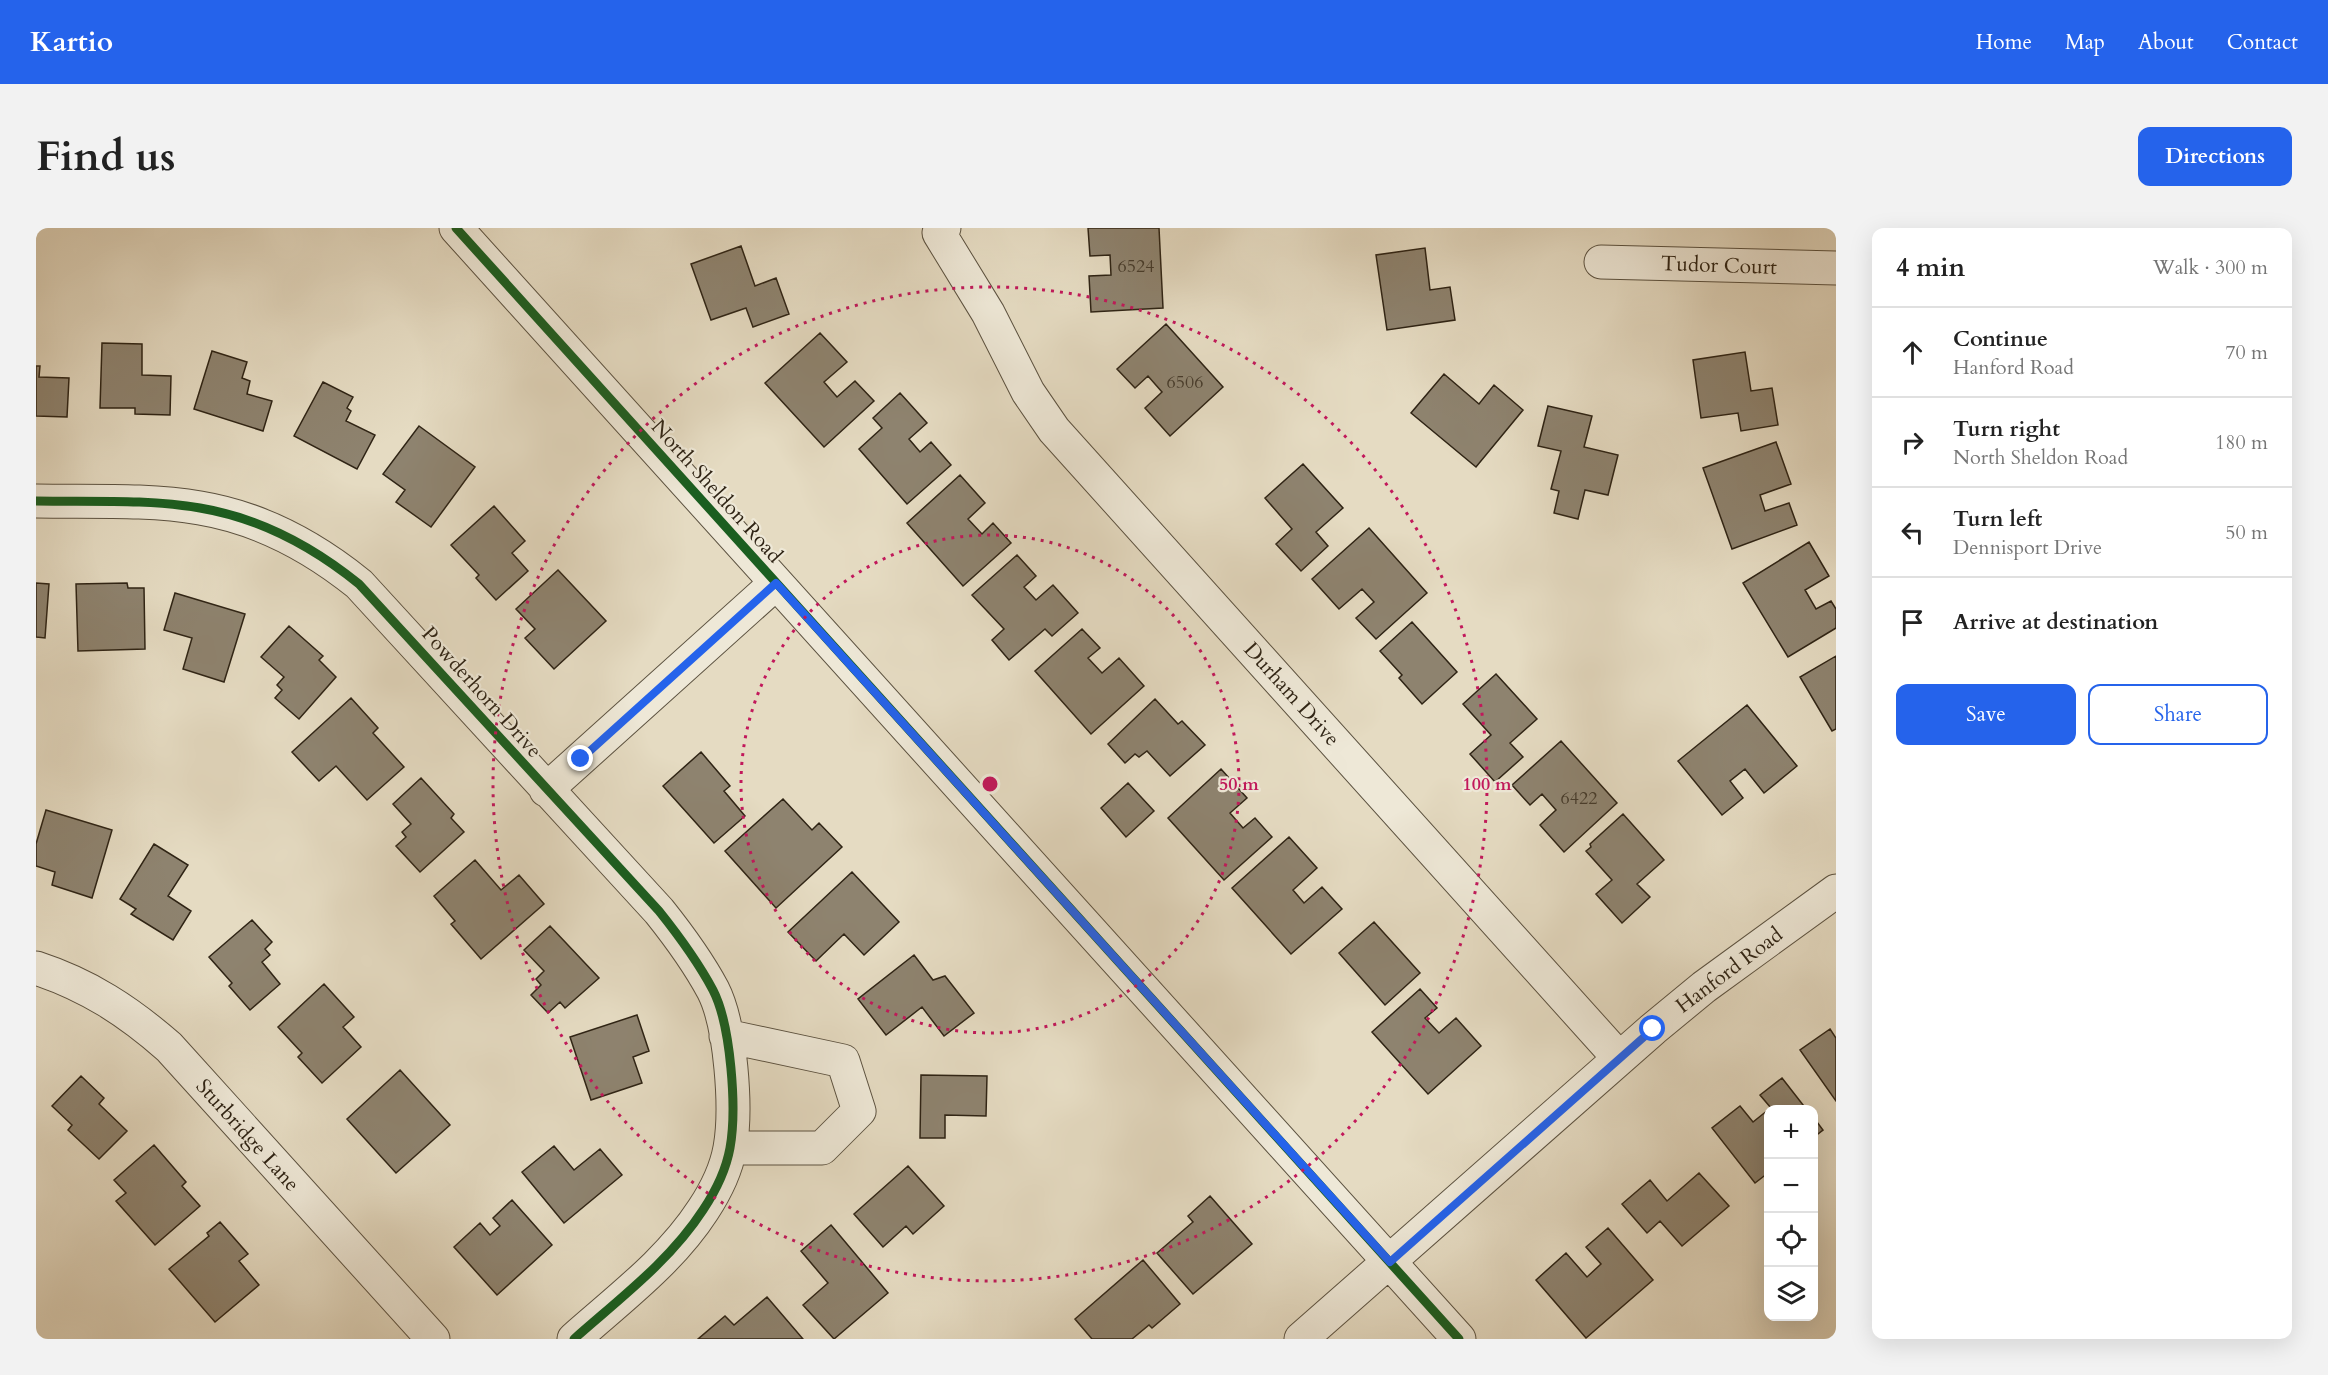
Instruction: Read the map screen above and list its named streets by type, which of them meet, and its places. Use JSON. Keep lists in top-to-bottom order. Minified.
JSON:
{"streets":{"street":["Tudor Court","North Sheldon Road","Powderhorn Drive","Durham Drive","Hanford Road","Sturbridge Lane"]},"crossings":[["North Sheldon Road","Hanford Road"],["Durham Drive","Hanford Road"]],"house_numbers":["6524","6506","6422"],"page":{"header":"Kartio","nav":["Home","Map","About","Contact"],"buttons":["Directions",["Save","Share"]],"title":"Find us","heading":["4 min","Walk · 300 m"],"list":[["Continue","Hanford Road","70 m"],["Turn right","North Sheldon Road","180 m"],["Turn left","Dennisport Drive","50 m"],"Arrive at destination"],"map_buttons":["+","−"]},"rings":["50 m","100 m"]}
